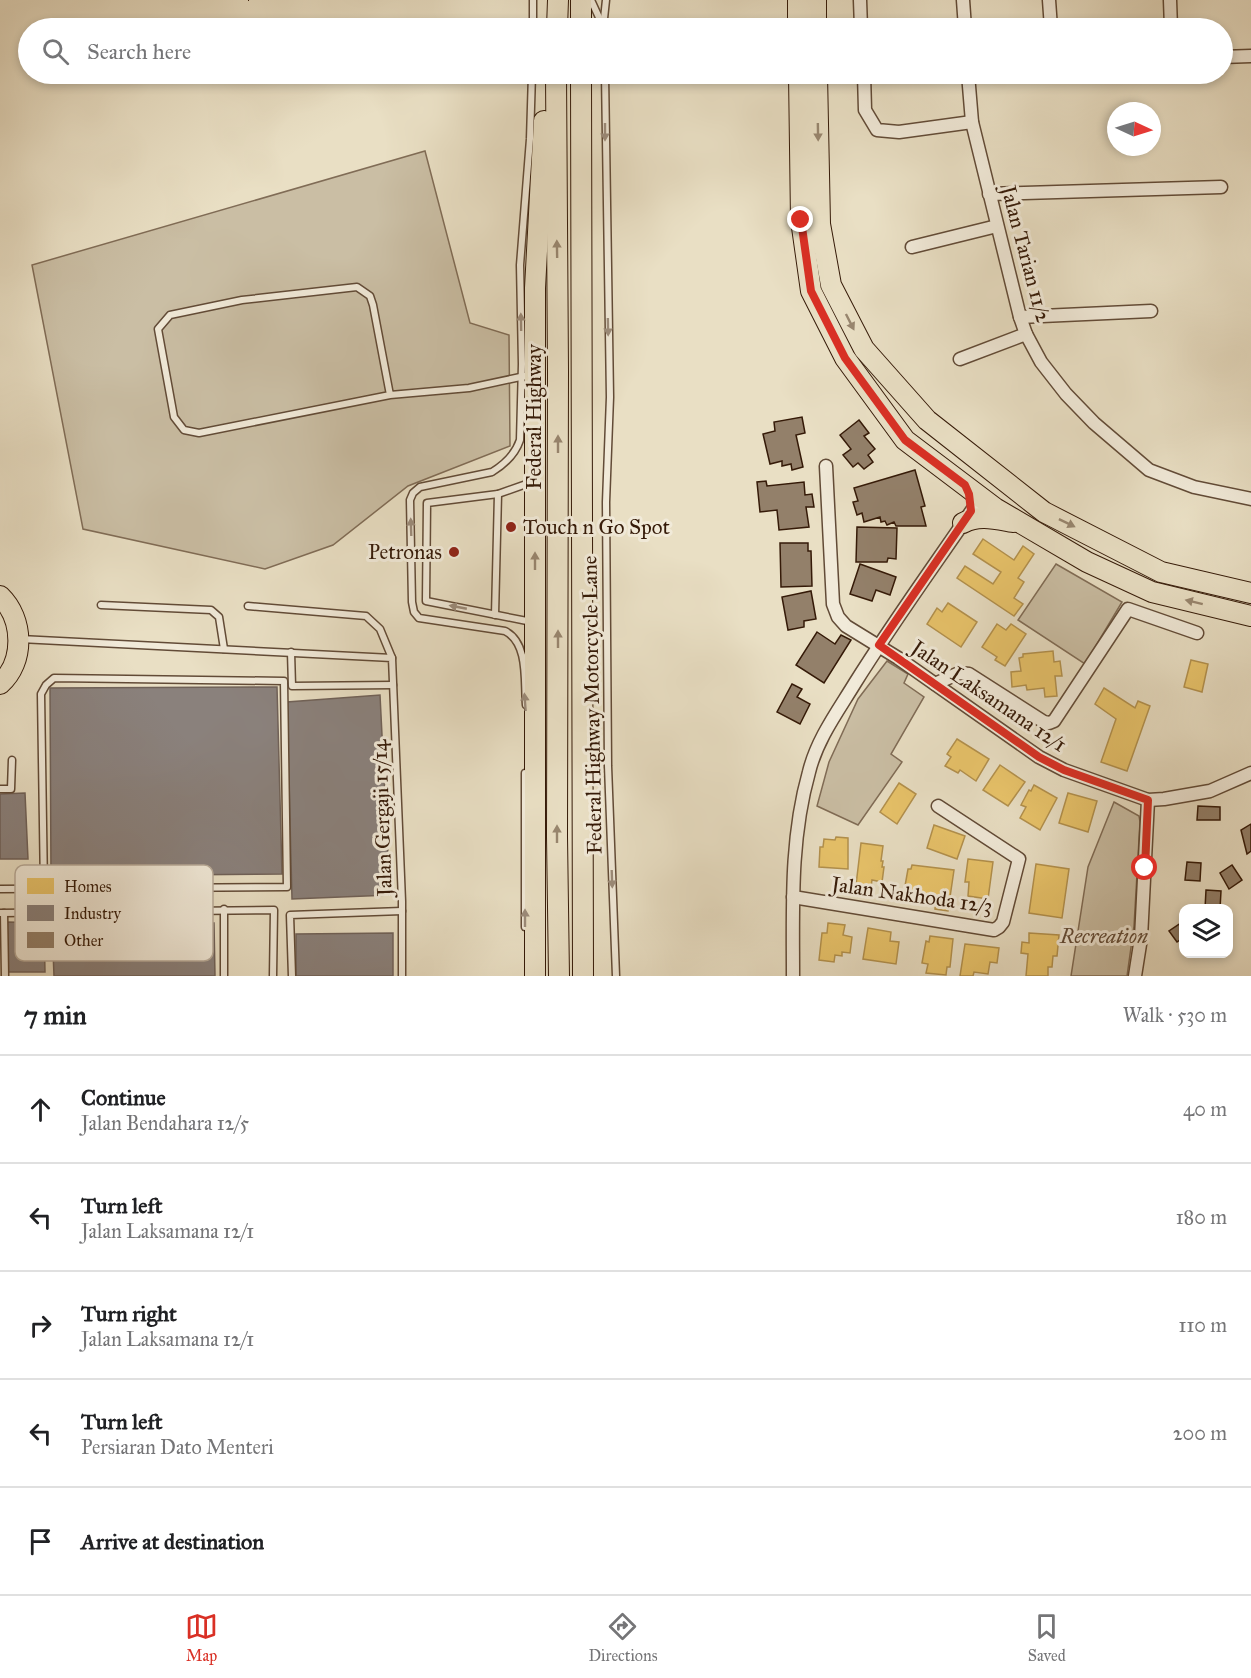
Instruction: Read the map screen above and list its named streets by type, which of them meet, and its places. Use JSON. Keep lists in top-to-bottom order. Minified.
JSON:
{"streets":{"main road":["Federal Highway"],"street":["Jalan Tarian 11/2","Jalan Laksamana 12/1","Jalan Nakhoda 12/3"],"lane":["Federal Highway Motorcycle Lane","Jalan Gergaji 15/14"]},"crossings":[["Jalan Laksamana 12/1","Jalan Nakhoda 12/3"]],"one_way":["Federal Highway Motorcycle Lane"],"parks":["Recreation"],"places":["Touch n Go Spot","Petronas"],"legend":["Homes","Industry","Other"],"north":"right","page":{"search":"Search here","heading":["7 min","Walk · 530 m"],"list":[["Continue","Jalan Bendahara 12/5","40 m"],["Turn left","Jalan Laksamana 12/1","180 m"],["Turn right","Jalan Laksamana 12/1","110 m"],["Turn left","Persiaran Dato Menteri","200 m"],"Arrive at destination"],"nav":["Map","Directions","Saved"]}}
